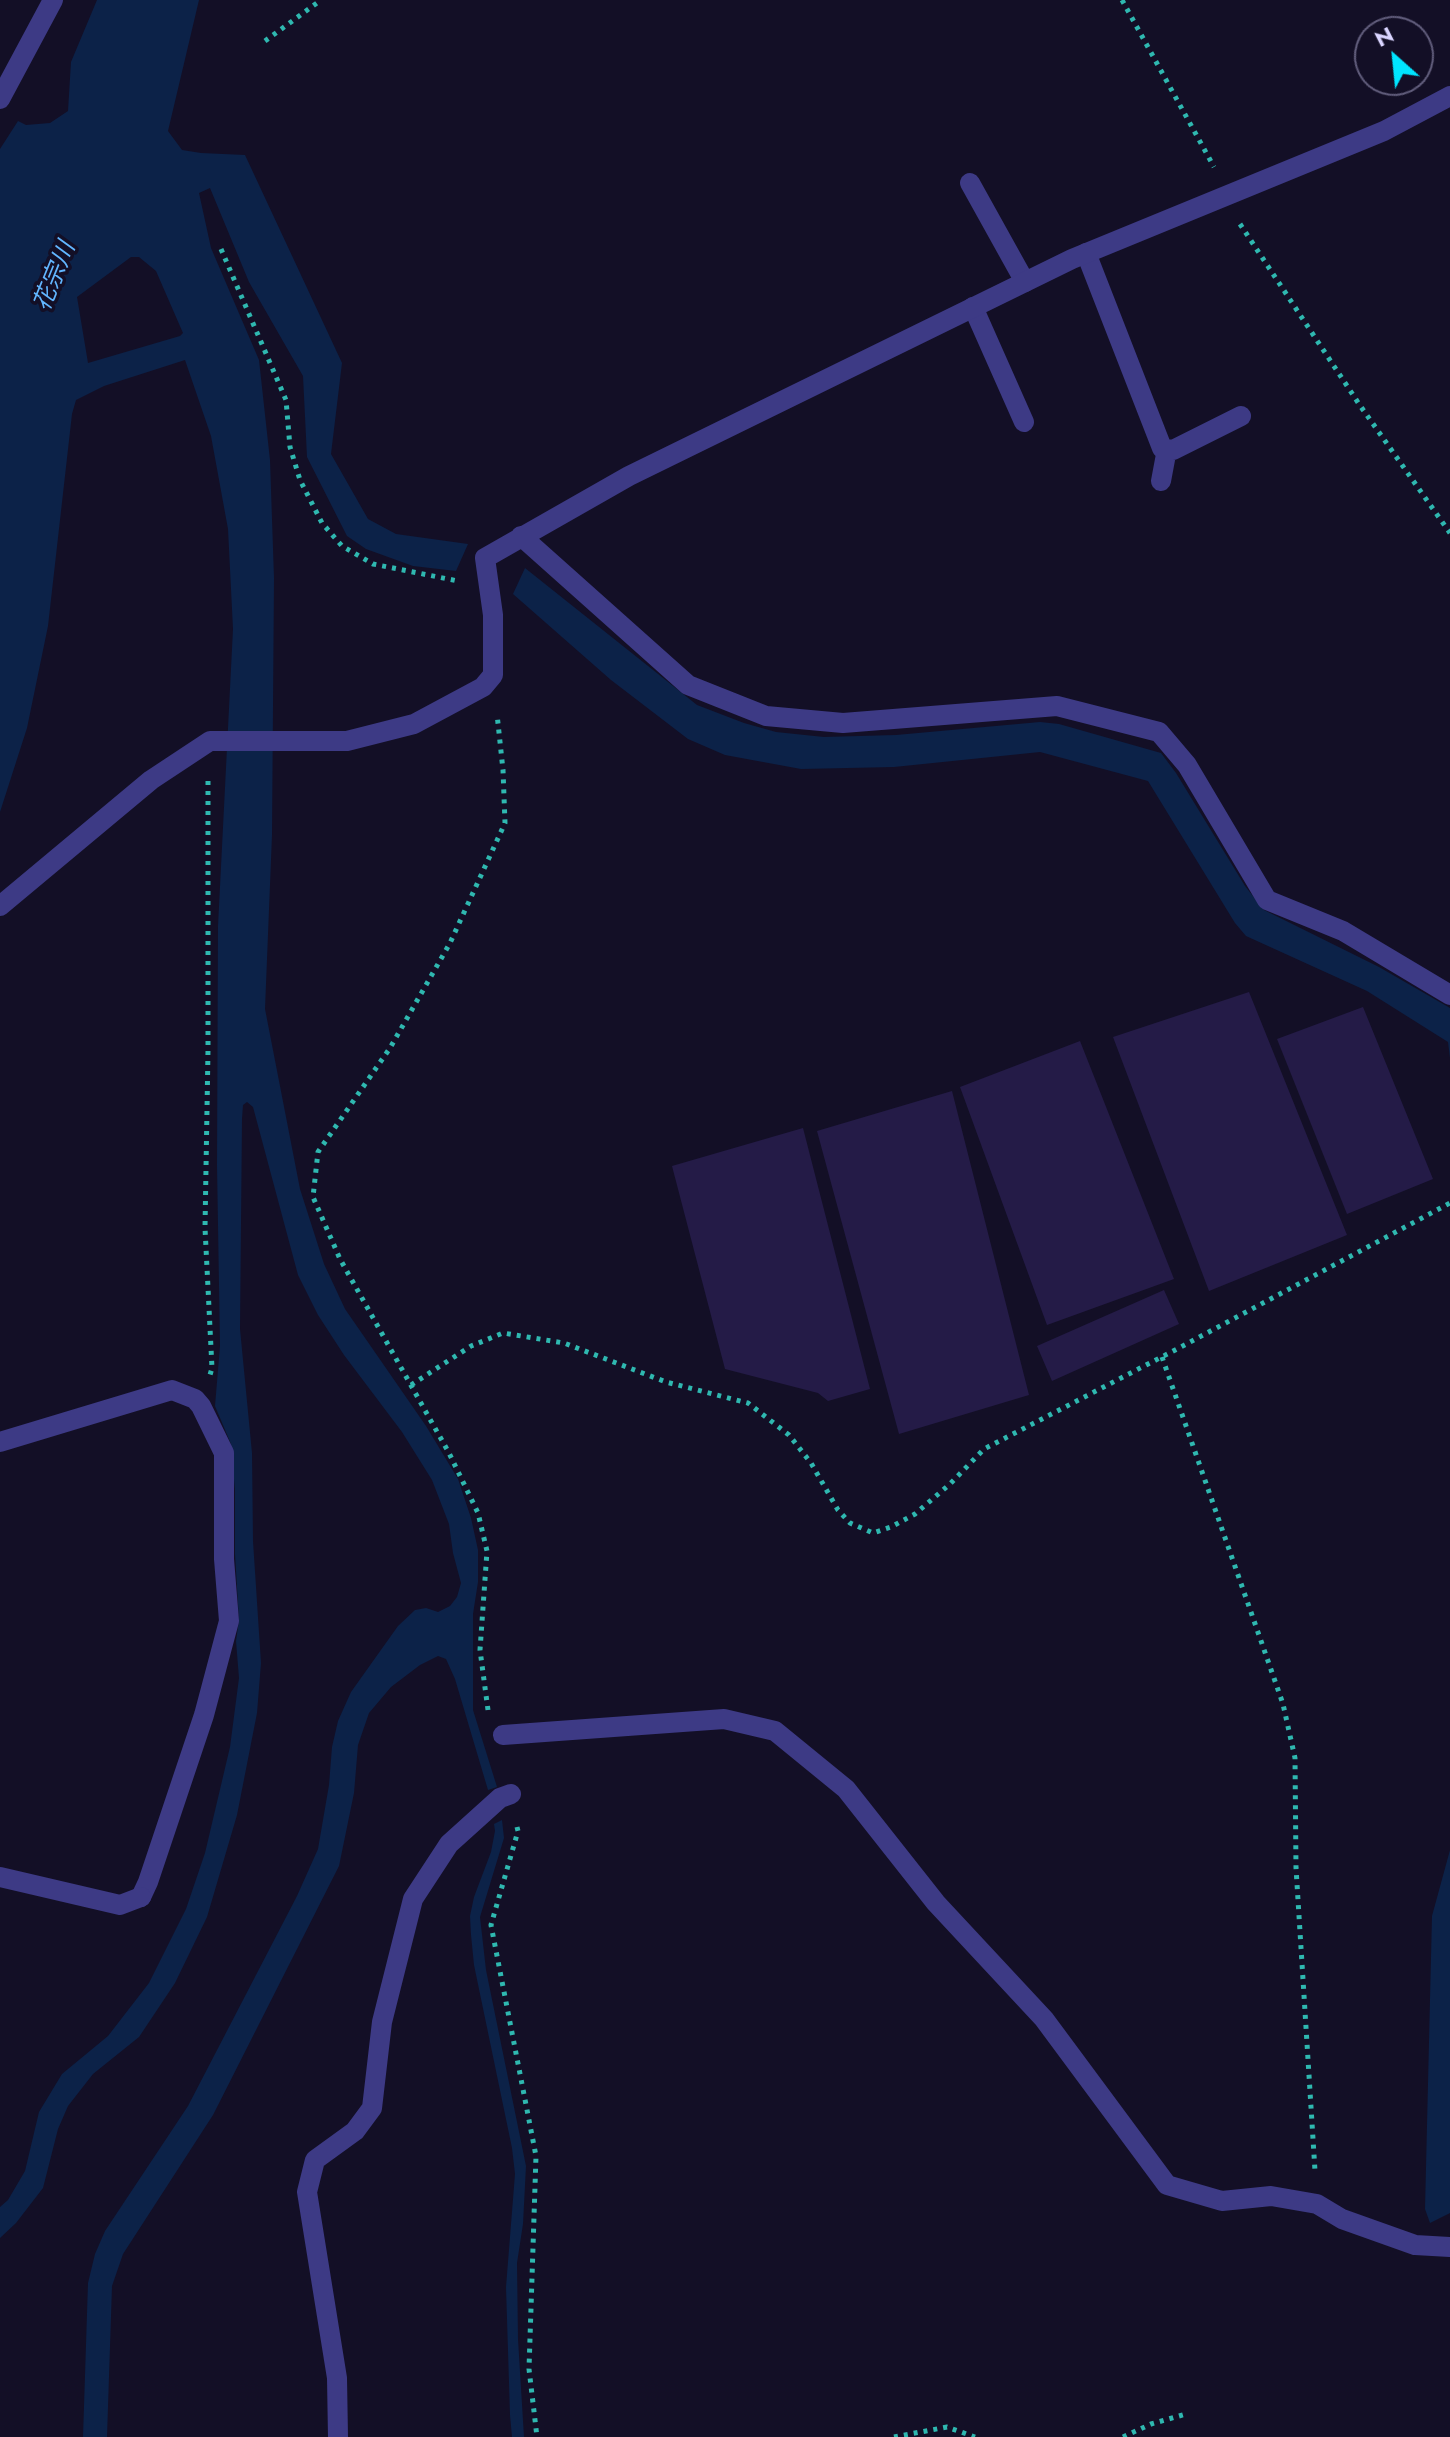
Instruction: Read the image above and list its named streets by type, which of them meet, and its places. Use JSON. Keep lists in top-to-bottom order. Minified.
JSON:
{"water":["花宗川"],"north":"top left"}
